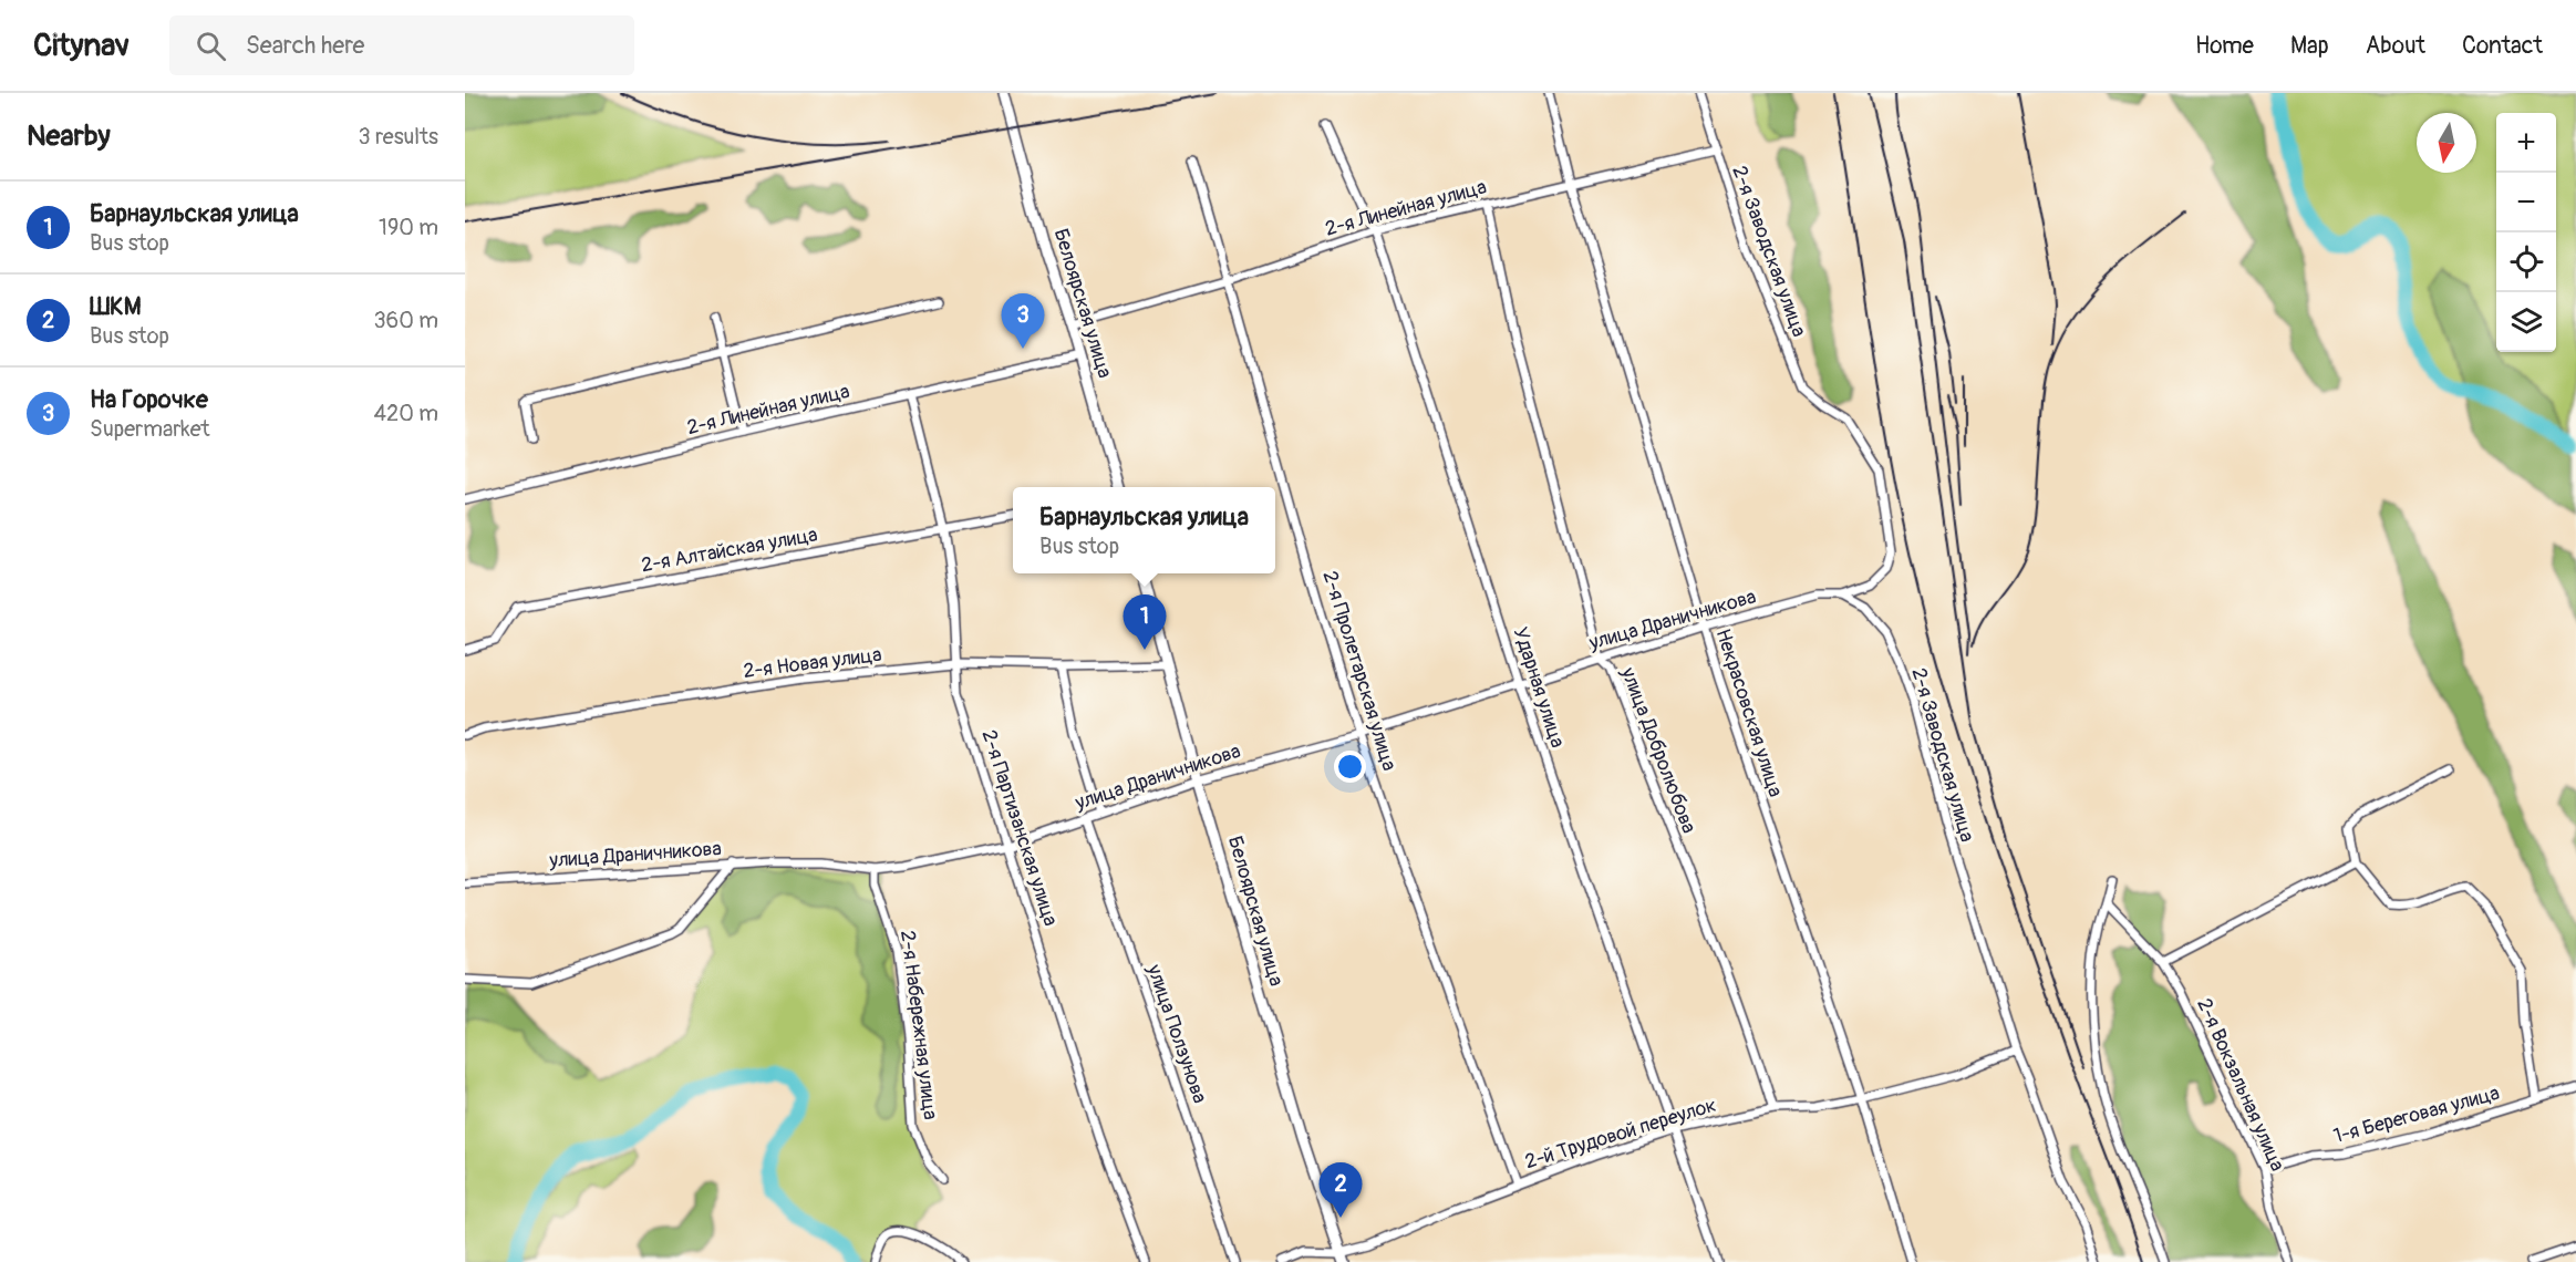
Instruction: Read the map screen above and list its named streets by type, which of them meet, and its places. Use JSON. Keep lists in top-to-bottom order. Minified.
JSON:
{"streets":{"street":["2-я Линейная улица","2-я Заводская улица","Белоярская улица","2-я Алтайская улица","улица Драничникова","2-я Новая улица","2-я Пролетарская улица","Ударная улица","Некрасовская улица","улица Добролюбова","2-я Партизанская улица","2-я Набережная улица","улица Ползунова","2-я Вокзальная улица","1-я Береговая улица","2-й Трудовой переулок"]},"crossings":[["2-я Линейная улица","2-я Заводская улица"],["2-я Линейная улица","Белоярская улица"],["2-я Линейная улица","2-я Пролетарская улица"],["2-я Линейная улица","Ударная улица"],["2-я Линейная улица","Некрасовская улица"],["2-я Линейная улица","улица Добролюбова"],["2-я Линейная улица","2-я Партизанская улица"],["2-я Заводская улица","улица Драничникова"],["2-я Заводская улица","2-й Трудовой переулок"],["Белоярская улица","улица Драничникова"],["Белоярская улица","2-я Новая улица"],["Белоярская улица","2-й Трудовой переулок"],["2-я Алтайская улица","2-я Партизанская улица"],["улица Драничникова","2-я Пролетарская улица"],["улица Драничникова","Ударная улица"],["улица Драничникова","Некрасовская улица"],["улица Драничникова","улица Добролюбова"],["улица Драничникова","2-я Партизанская улица"],["улица Драничникова","2-я Набережная улица"],["улица Драничникова","улица Ползунова"],["2-я Новая улица","2-я Партизанская улица"],["2-я Пролетарская улица","2-й Трудовой переулок"],["Ударная улица","2-й Трудовой переулок"],["Некрасовская улица","2-й Трудовой переулок"],["улица Добролюбова","2-й Трудовой переулок"],["2-я Вокзальная улица","1-я Береговая улица"]],"north":"bottom","page":{"header":"Citynav","search":"Search here","nav":["Home","Map","About","Contact"],"heading":["Nearby","3 results"],"map_buttons":["+","−"],"list":[{"mark":"1","name":"Барнаульская улица","note":"Bus stop","value":"190 m"},{"mark":"2","name":"ШКМ","note":"Bus stop","value":"360 m"},{"mark":"3","name":"На Горочке","note":"Supermarket","value":"420 m"}],"pins":["3","1","2"],"popup":["Барнаульская улица","Bus stop"]}}
